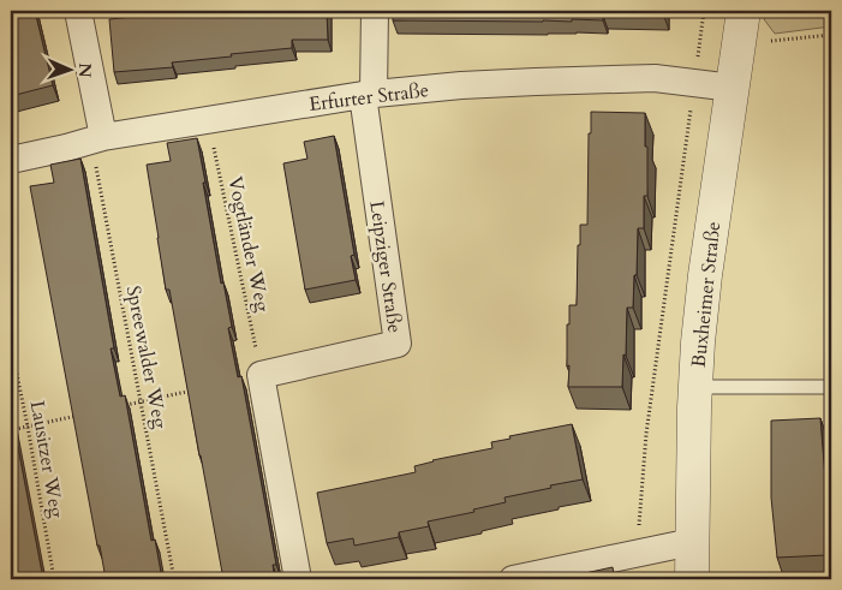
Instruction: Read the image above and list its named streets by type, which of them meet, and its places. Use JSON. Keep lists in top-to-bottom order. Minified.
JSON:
{"streets":{"street":["Erfurter Straße","Leipziger Straße","Buxheimer Straße"],"path":["Vogtländer Weg","Spreewalder Weg","Lausitzer Weg"]},"crossings":[["Erfurter Straße","Vogtländer Weg"],["Erfurter Straße","Leipziger Straße"],["Erfurter Straße","Buxheimer Straße"],["Erfurter Straße","Spreewalder Weg"],["Vogtländer Weg","Leipziger Straße"]],"north":"right"}
